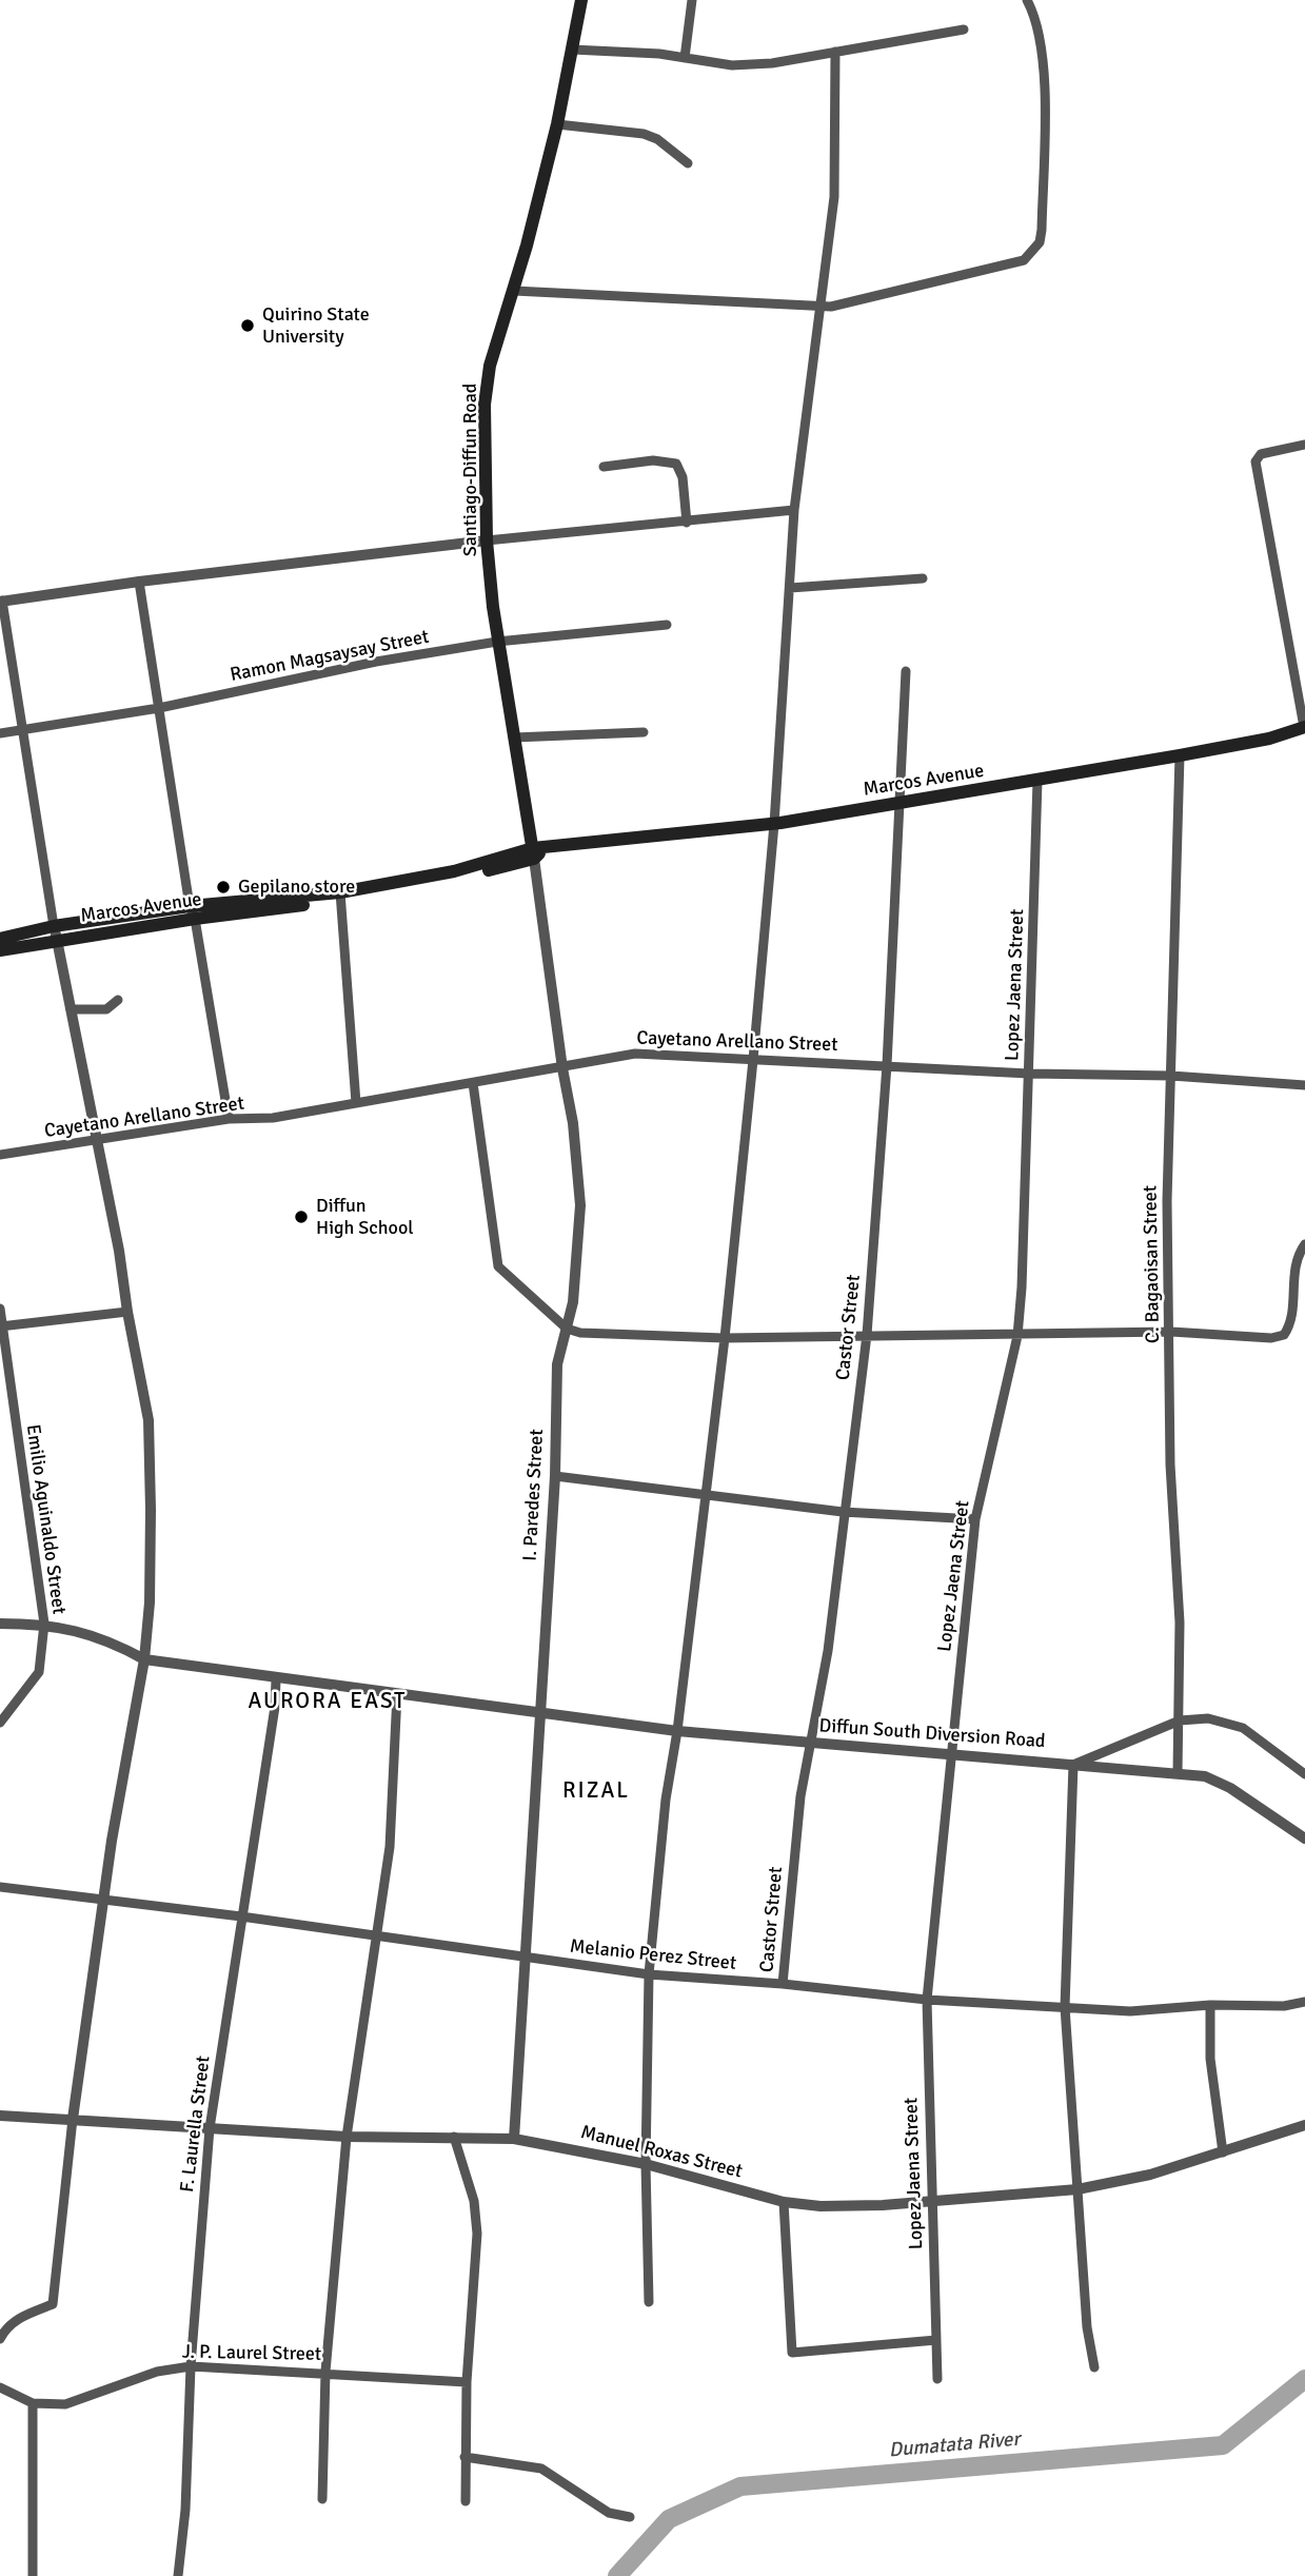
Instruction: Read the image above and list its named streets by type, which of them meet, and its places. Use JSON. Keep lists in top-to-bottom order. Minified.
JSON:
{"streets":{"main road":["Santiago-Diffun Road","Marcos Avenue"],"street":["Ramon Magsaysay Street","Lopez Jaena Street","Cayetano Arellano Street","C. Bagaoisan Street","Castor Street","I. Paredes Street","Emilio Aguinaldo Street","Diffun South Diversion Road","Melanio Perez Street","F. Laurella Street","Manuel Roxas Street","J. P. Laurel Street"]},"crossings":[["Santiago-Diffun Road","Ramon Magsaysay Street"],["Santiago-Diffun Road","Marcos Avenue"],["Santiago-Diffun Road","I. Paredes Street"],["Marcos Avenue","Lopez Jaena Street"],["Marcos Avenue","C. Bagaoisan Street"],["Marcos Avenue","Castor Street"],["Marcos Avenue","I. Paredes Street"],["Lopez Jaena Street","Cayetano Arellano Street"],["Lopez Jaena Street","Diffun South Diversion Road"],["Lopez Jaena Street","Melanio Perez Street"],["Lopez Jaena Street","Manuel Roxas Street"],["Cayetano Arellano Street","C. Bagaoisan Street"],["Cayetano Arellano Street","Castor Street"],["Cayetano Arellano Street","I. Paredes Street"],["C. Bagaoisan Street","Diffun South Diversion Road"],["Castor Street","Diffun South Diversion Road"],["Castor Street","Melanio Perez Street"],["I. Paredes Street","Diffun South Diversion Road"],["I. Paredes Street","Melanio Perez Street"],["I. Paredes Street","Manuel Roxas Street"],["Emilio Aguinaldo Street","Diffun South Diversion Road"],["Diffun South Diversion Road","F. Laurella Street"],["Melanio Perez Street","F. Laurella Street"],["F. Laurella Street","Manuel Roxas Street"],["F. Laurella Street","J. P. Laurel Street"]],"districts":["AURORA EAST","RIZAL"],"water":["Dumatata River"],"places":["Quirino State University","Gepilano store","Diffun High School"]}
